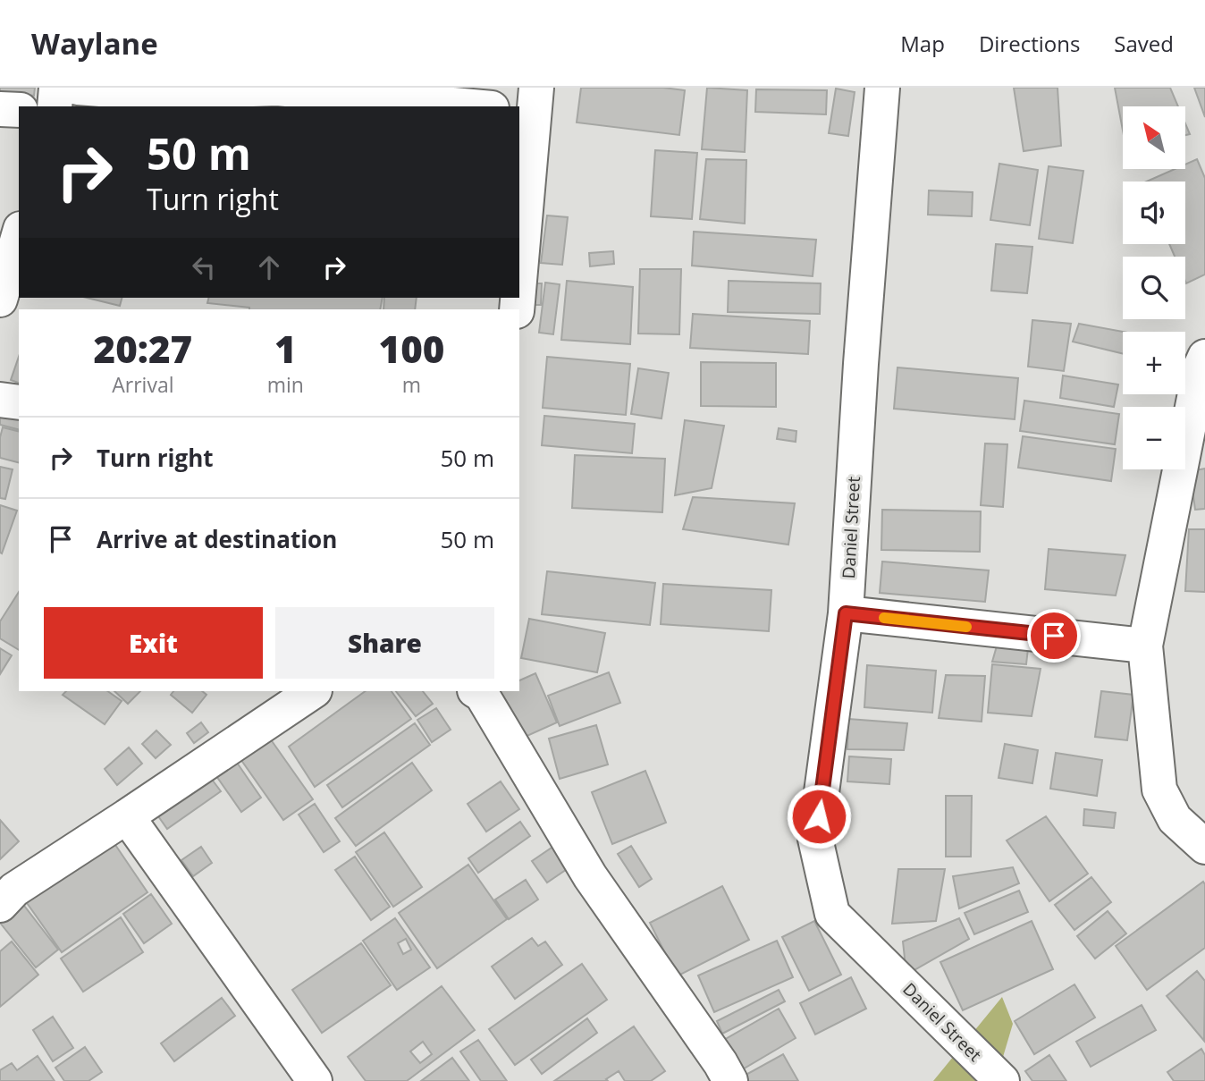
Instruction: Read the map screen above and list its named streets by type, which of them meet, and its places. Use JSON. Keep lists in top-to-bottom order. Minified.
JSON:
{"streets":{"street":["Daniel Street"]},"north":"top left","page":{"header":"Waylane","nav":["Map","Directions","Saved"],"map_buttons":["+","−"],"turn":["50 m","Turn right"],"eta":["20:27","Arrival","1","min","100","m"],"list":[{"name":"Turn right","value":"50 m"},{"name":"Arrive at destination","value":"50 m"}],"buttons":["Exit","Share"]}}
